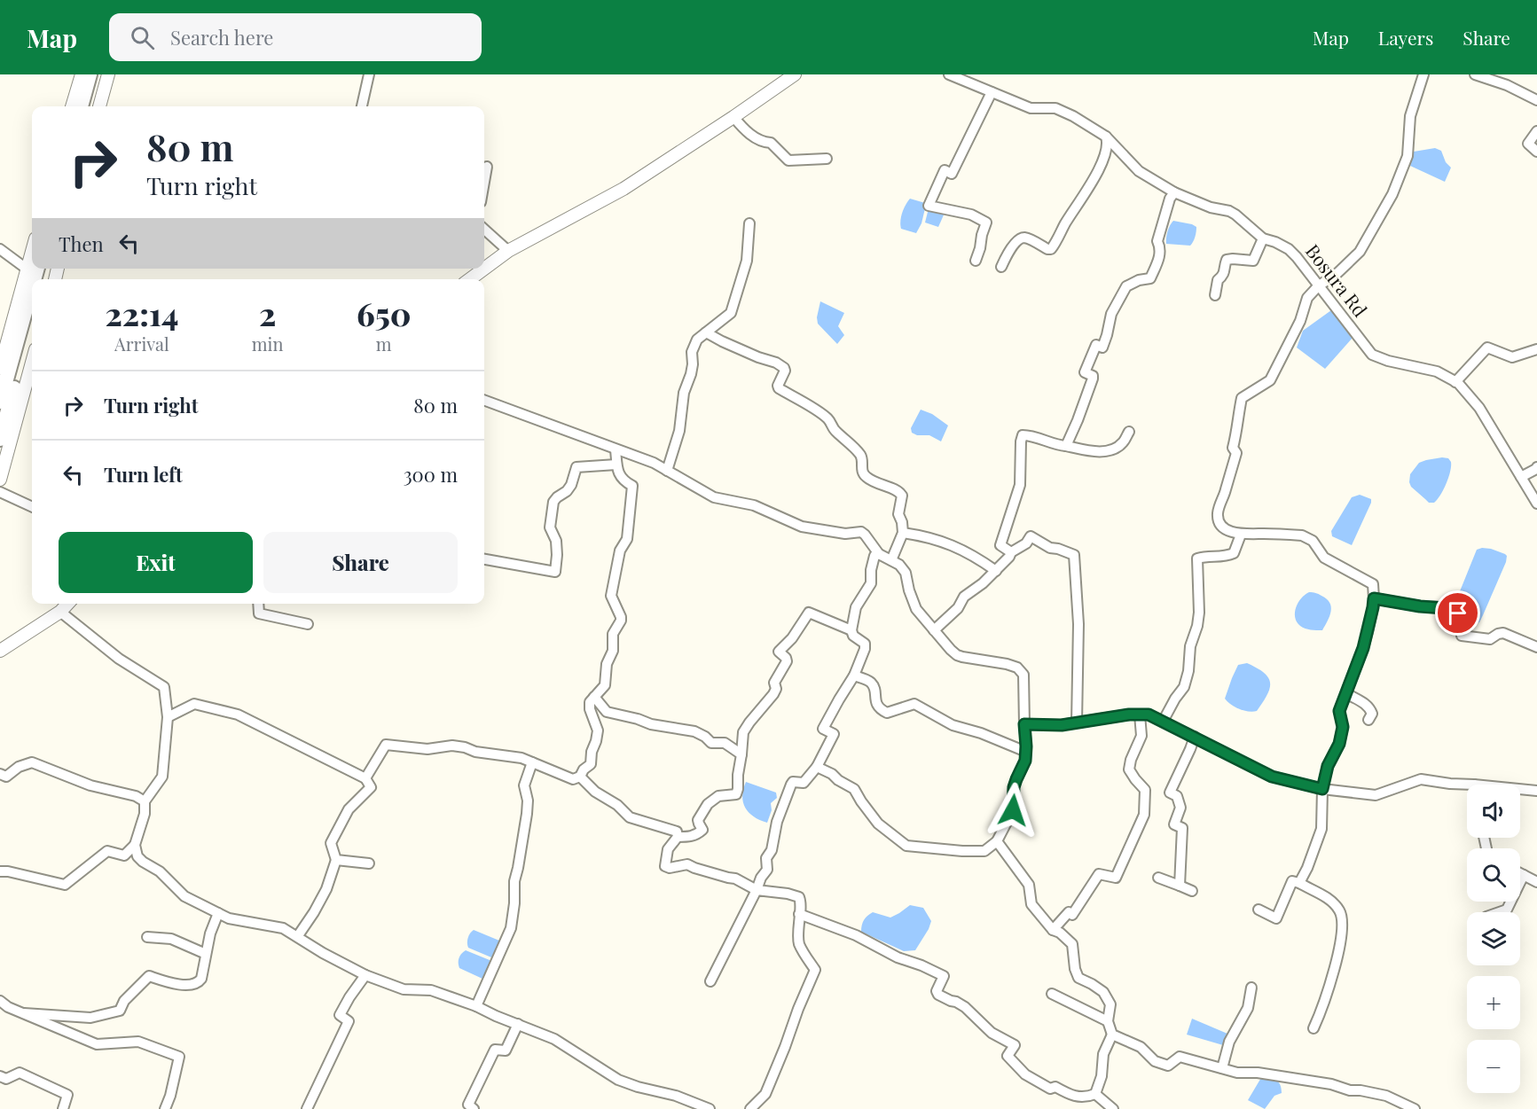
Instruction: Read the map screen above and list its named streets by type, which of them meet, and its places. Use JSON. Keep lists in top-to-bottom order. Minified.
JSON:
{"streets":{"street":["Bosura Rd"]},"page":{"header":"Map","search":"Search here","nav":["Map","Layers","Share"],"turn":["80 m","Turn right"],"then":"Then","eta":["22:14","Arrival","2","min","650","m"],"list":[{"name":"Turn right","value":"80 m"},{"name":"Turn left","value":"300 m"}],"buttons":["Exit","Share"],"map_buttons":["+","−"]}}
